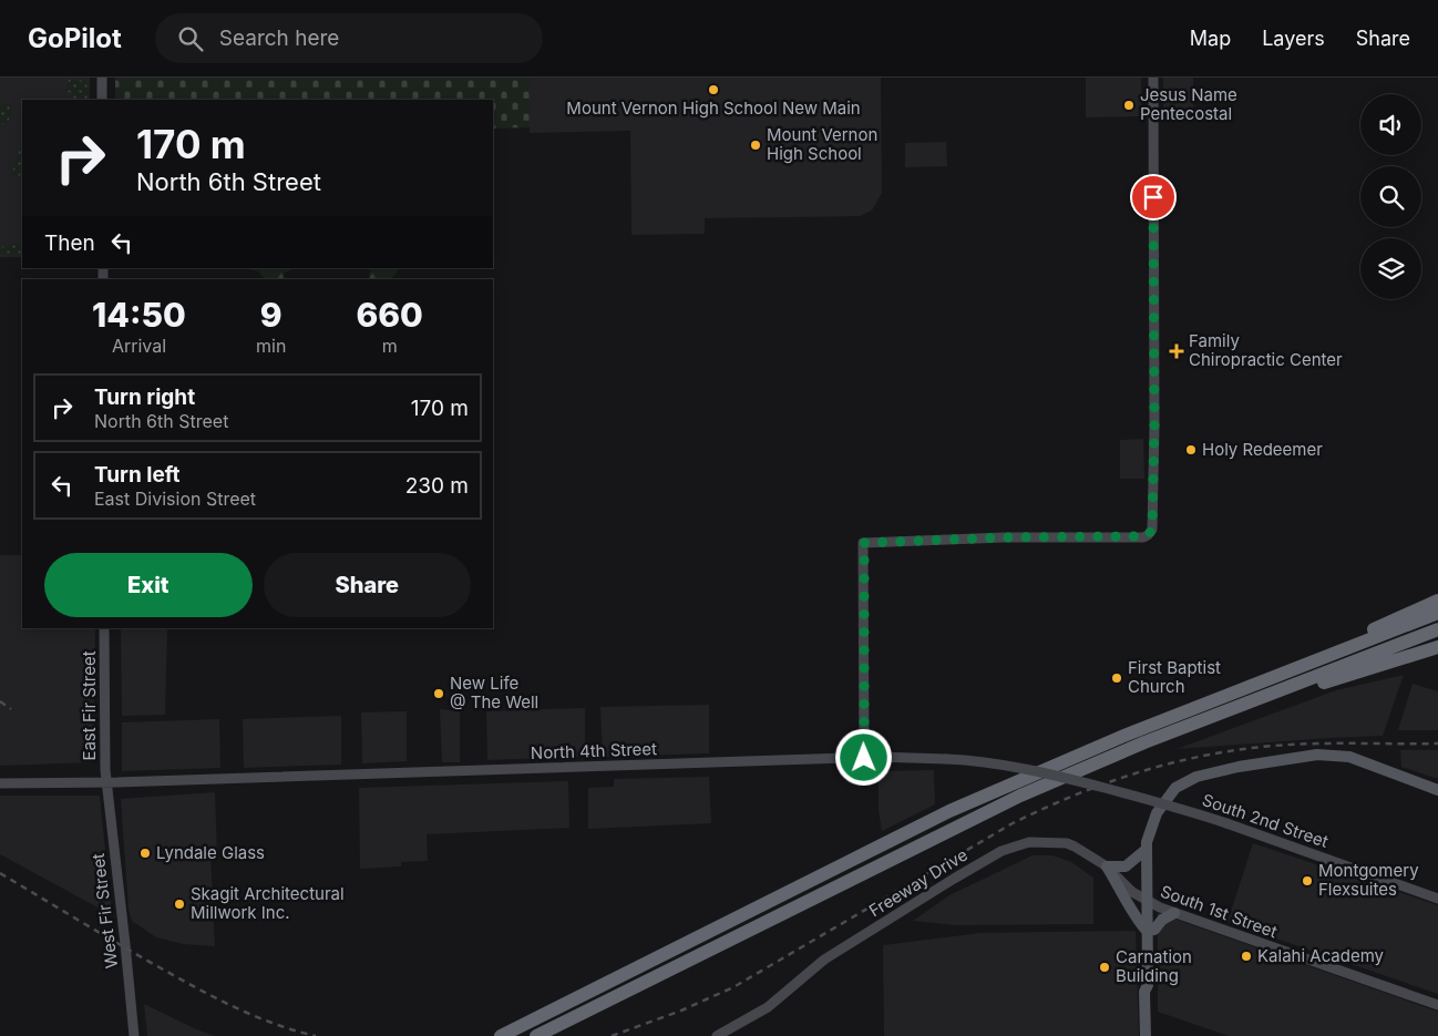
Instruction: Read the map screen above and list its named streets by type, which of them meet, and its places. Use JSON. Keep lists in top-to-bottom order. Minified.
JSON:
{"streets":{"street":["East Fir Street","North 4th Street","South 2nd Street","Freeway Drive","West Fir Street","South 1st Street"]},"crossings":[["East Fir Street","North 4th Street"],["East Fir Street","West Fir Street"],["North 4th Street","South 2nd Street"],["North 4th Street","West Fir Street"],["Freeway Drive","South 1st Street"]],"places":{"other":["Mount Vernon High School New Main","Jesus Name Pentecostal","Mount Vernon High School","Holy Redeemer","First Baptist Church","New Life @ The Well","Lyndale Glass","Montgomery Flexsuites","Skagit Architectural Millwork Inc.","Kalahi Academy","Carnation Building"],"health":["Family Chiropractic Center"]},"page":{"header":"GoPilot","search":"Search here","nav":["Map","Layers","Share"],"turn":["170 m","North 6th Street"],"then":"Then","eta":["14:50","Arrival","9","min","660","m"],"list":[{"name":"Turn right","note":"North 6th Street","value":"170 m"},{"name":"Turn left","note":"East Division Street","value":"230 m"}],"buttons":["Exit","Share"]}}
